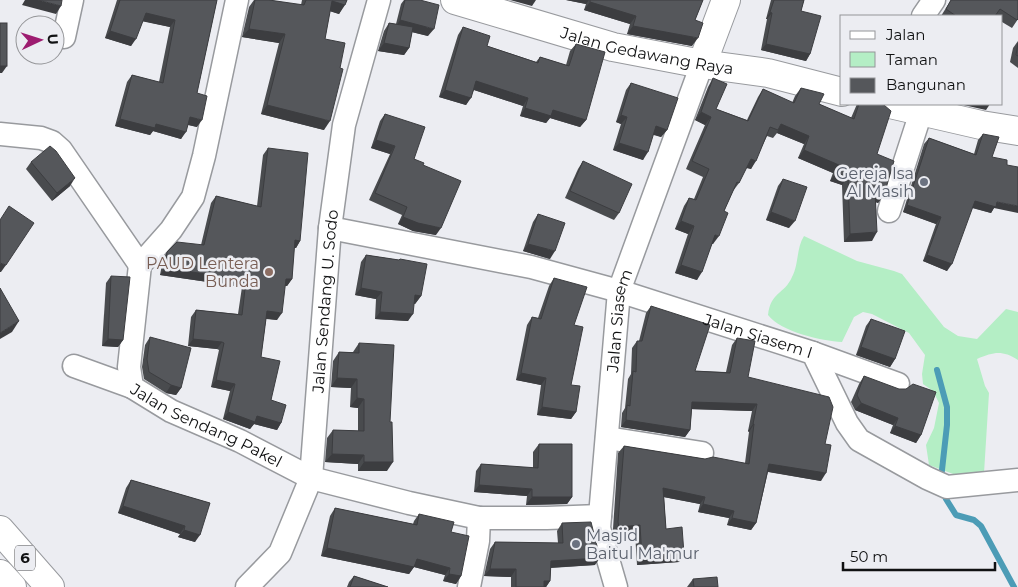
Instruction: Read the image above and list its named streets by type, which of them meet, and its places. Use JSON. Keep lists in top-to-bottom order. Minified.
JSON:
{"streets":{"main road":["Jalan Gedawang Raya","6"],"street":["Jalan Sendang U. Sodo","Jalan Siasem","Jalan Siasem I","Jalan Sendang Pakel"]},"crossings":[["Jalan Gedawang Raya","Jalan Siasem"],["Jalan Sendang U. Sodo","Jalan Siasem I"],["Jalan Sendang U. Sodo","Jalan Sendang Pakel"],["Jalan Siasem","Jalan Siasem I"],["Jalan Siasem","Jalan Sendang Pakel"]],"places":["Gereja Isa Al Masih","PAUD Lentera Bunda","Masjid Baitul Ma'mur"],"legend":["Jalan","Taman","Bangunan"],"scale_bar":"50 m","north":"right"}
